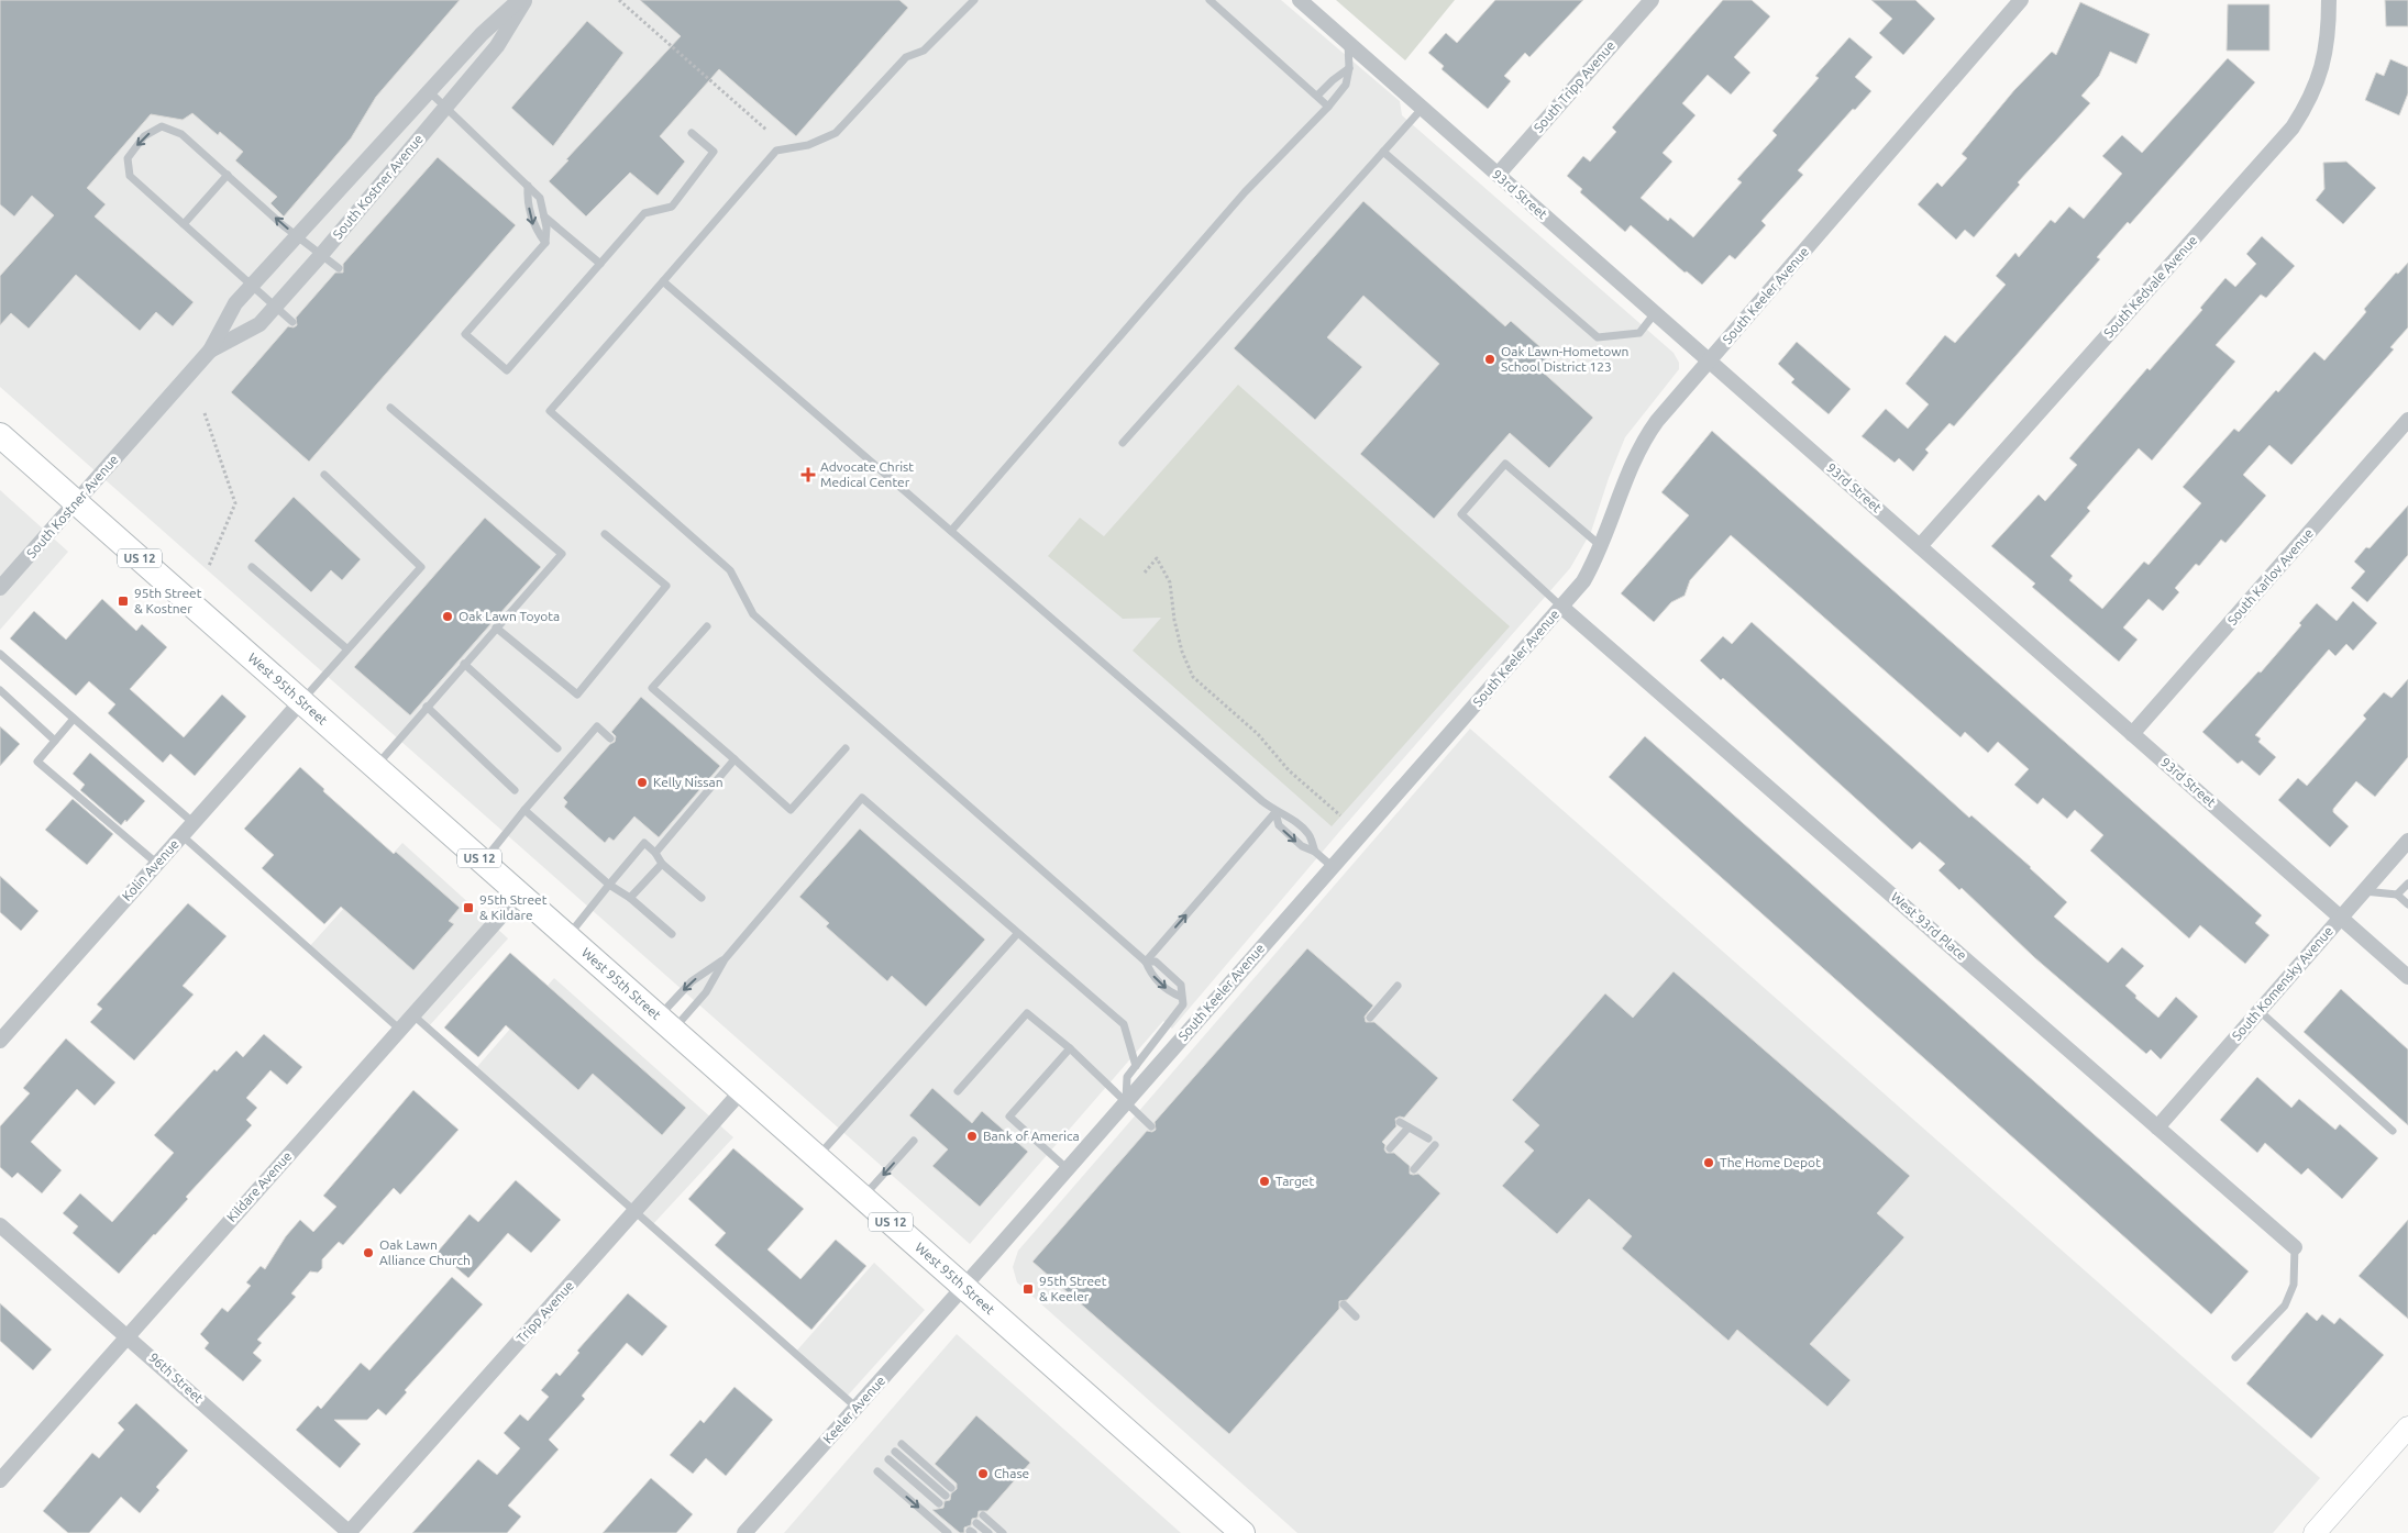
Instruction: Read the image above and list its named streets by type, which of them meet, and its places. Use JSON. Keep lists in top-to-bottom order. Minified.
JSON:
{"streets":{"main road":["US 12","West 95th Street"],"street":["South Tripp Avenue","South Kostner Avenue","93rd Street","South Kedvale Avenue","South Keeler Avenue","South Karlov Avenue","Kolin Avenue","West 93rd Place","South Komensky Avenue","Kildare Avenue","Tripp Avenue","96th Street","Keeler Avenue"]},"crossings":[["South Tripp Avenue","93rd Street"],["South Kostner Avenue","West 95th Street"],["93rd Street","South Kedvale Avenue"],["93rd Street","South Keeler Avenue"],["93rd Street","South Karlov Avenue"],["93rd Street","South Komensky Avenue"],["South Keeler Avenue","West 95th Street"],["South Keeler Avenue","West 93rd Place"],["South Keeler Avenue","Keeler Avenue"],["West 95th Street","Kolin Avenue"],["West 95th Street","Kildare Avenue"],["West 95th Street","Tripp Avenue"],["West 95th Street","Keeler Avenue"],["West 93rd Place","South Komensky Avenue"],["Kildare Avenue","96th Street"],["Tripp Avenue","96th Street"]],"places":{"other":["Oak Lawn-Hometown School District 123","Oak Lawn Toyota","Kelly Nissan","Bank of America","The Home Depot","Target","Oak Lawn Alliance Church","Chase"],"health":["Advocate Christ Medical Center"],"transit":["95th Street & Kostner","95th Street & Kildare","95th Street & Keeler"]}}
